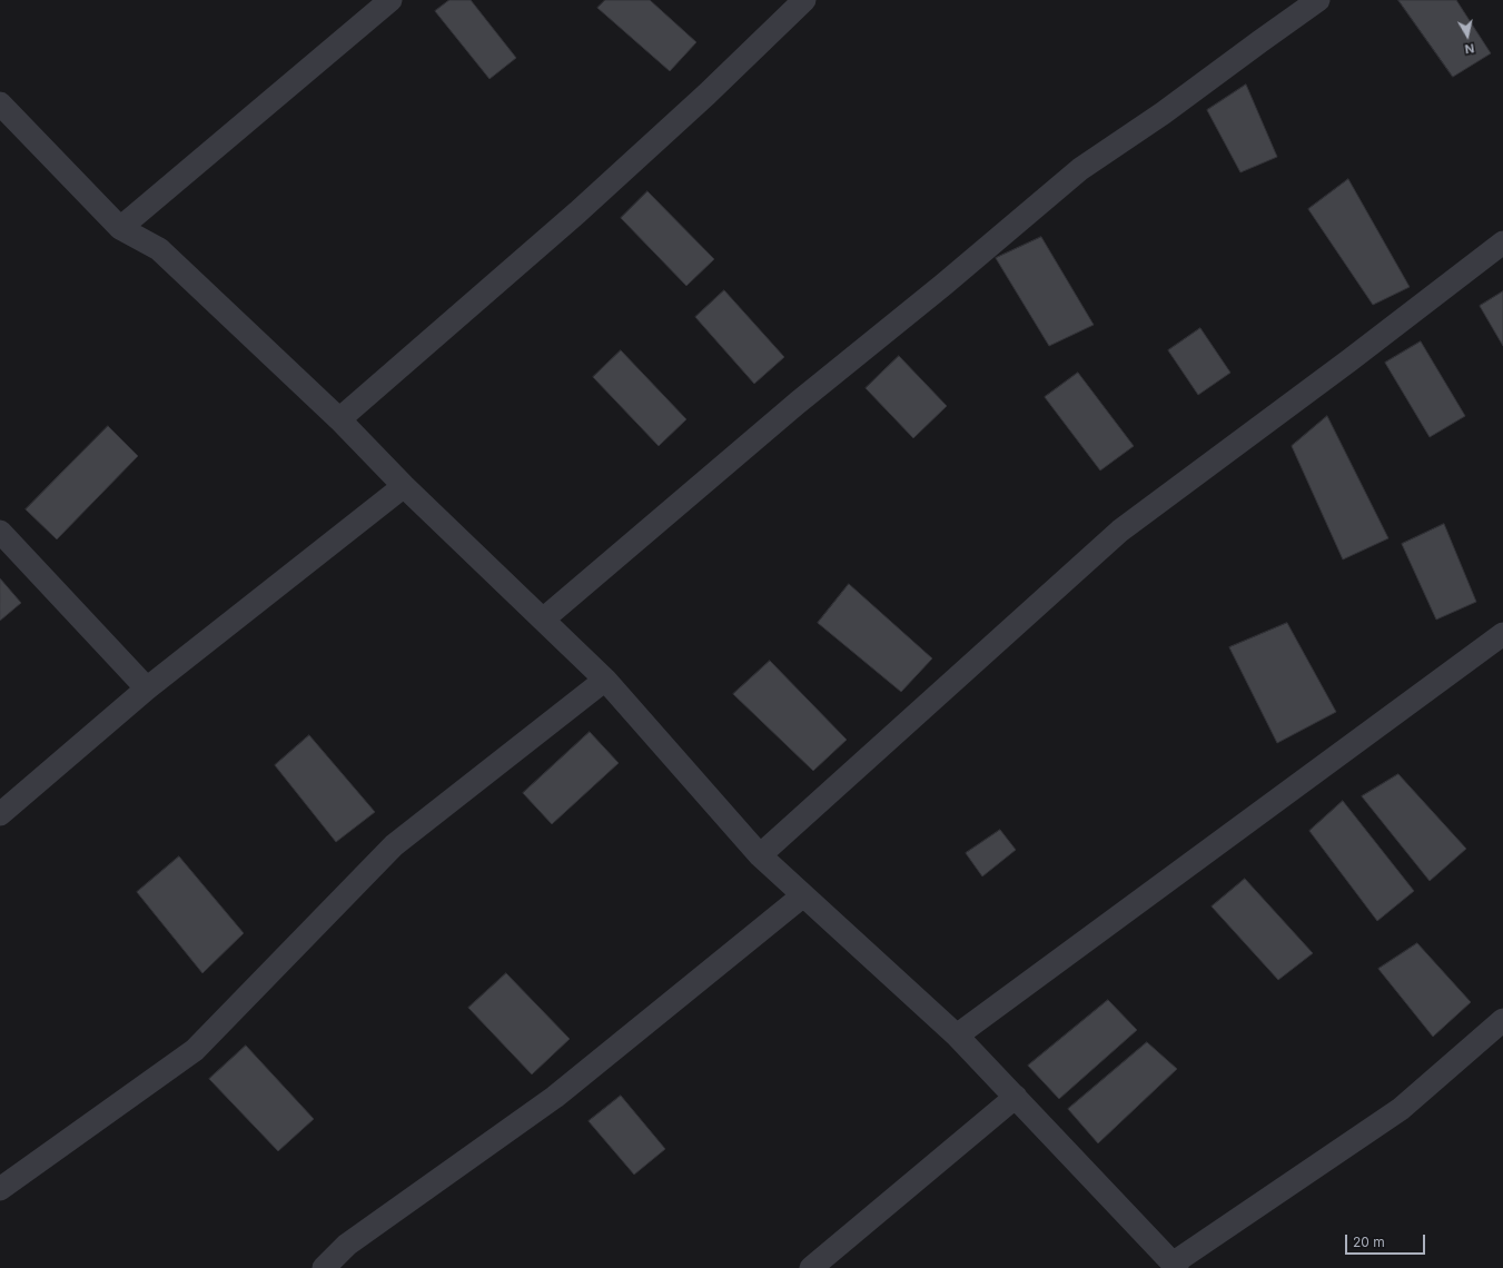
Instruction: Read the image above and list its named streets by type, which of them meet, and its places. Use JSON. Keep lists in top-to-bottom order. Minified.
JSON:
{"scale_bar":"20 m","north":"bottom"}
